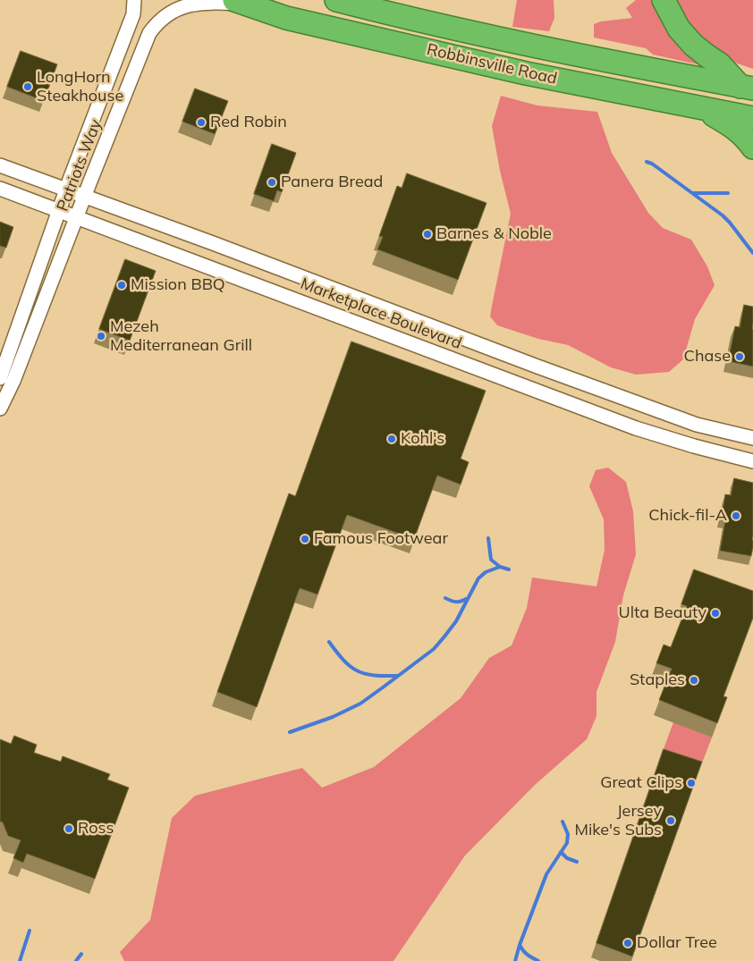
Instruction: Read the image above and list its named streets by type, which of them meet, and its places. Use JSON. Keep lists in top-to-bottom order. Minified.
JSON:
{"streets":{"highway":["Robbinsville Road"],"street":["Patriots Way","Marketplace Boulevard"]},"crossings":[["Robbinsville Road","Patriots Way"],["Patriots Way","Marketplace Boulevard"]],"places":["LongHorn Steakhouse","Red Robin","Panera Bread","Barnes & Noble","Mission BBQ","Mezeh Mediterranean Grill","Chase","Kohl's","Chick-fil-A","Famous Footwear","Ulta Beauty","Staples","Great Clips","Jersey Mike's Subs","Ross","Dollar Tree"]}
